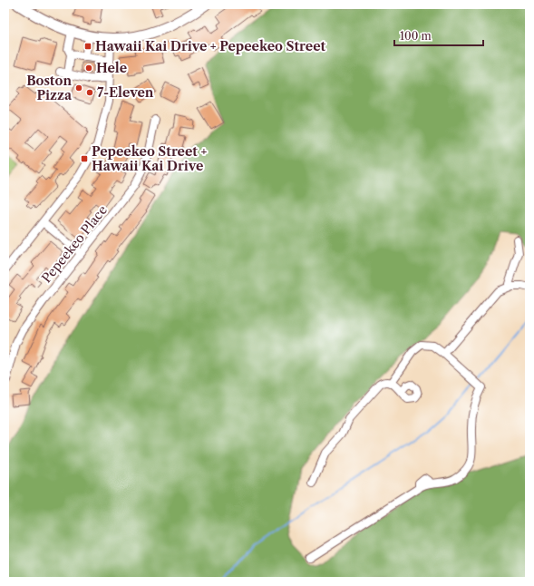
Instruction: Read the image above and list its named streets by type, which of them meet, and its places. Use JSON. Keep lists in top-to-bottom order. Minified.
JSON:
{"streets":{"street":["Pepeekeo Place"]},"places":{"transit":["Hawaii Kai Drive + Pepeekeo Street","Pepeekeo Street + Hawaii Kai Drive"],"other":["Hele","Boston Pizza","7-Eleven"]},"scale_bar":"100 m"}
